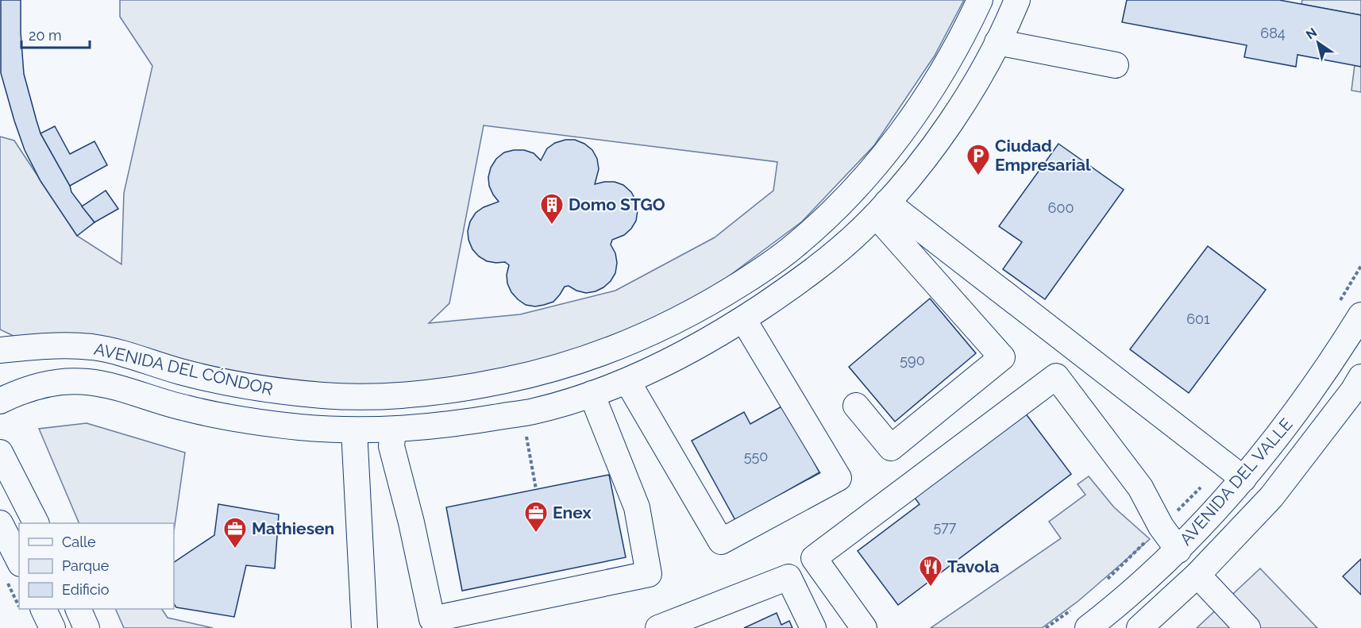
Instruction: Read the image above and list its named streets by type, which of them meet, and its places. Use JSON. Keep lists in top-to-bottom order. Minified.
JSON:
{"streets":{"street":["AVENIDA DEL CÓNDOR","AVENIDA DEL VALLE"]},"places":{"parking":["Ciudad Empresarial"],"building":["Domo STGO"],"office":["Enex","Mathiesen"],"restaurant":["Tavola"]},"house_numbers":["684","600","601","590","550","577"],"legend":["Calle","Parque","Edificio"],"scale_bar":"20 m","north":"top left"}
